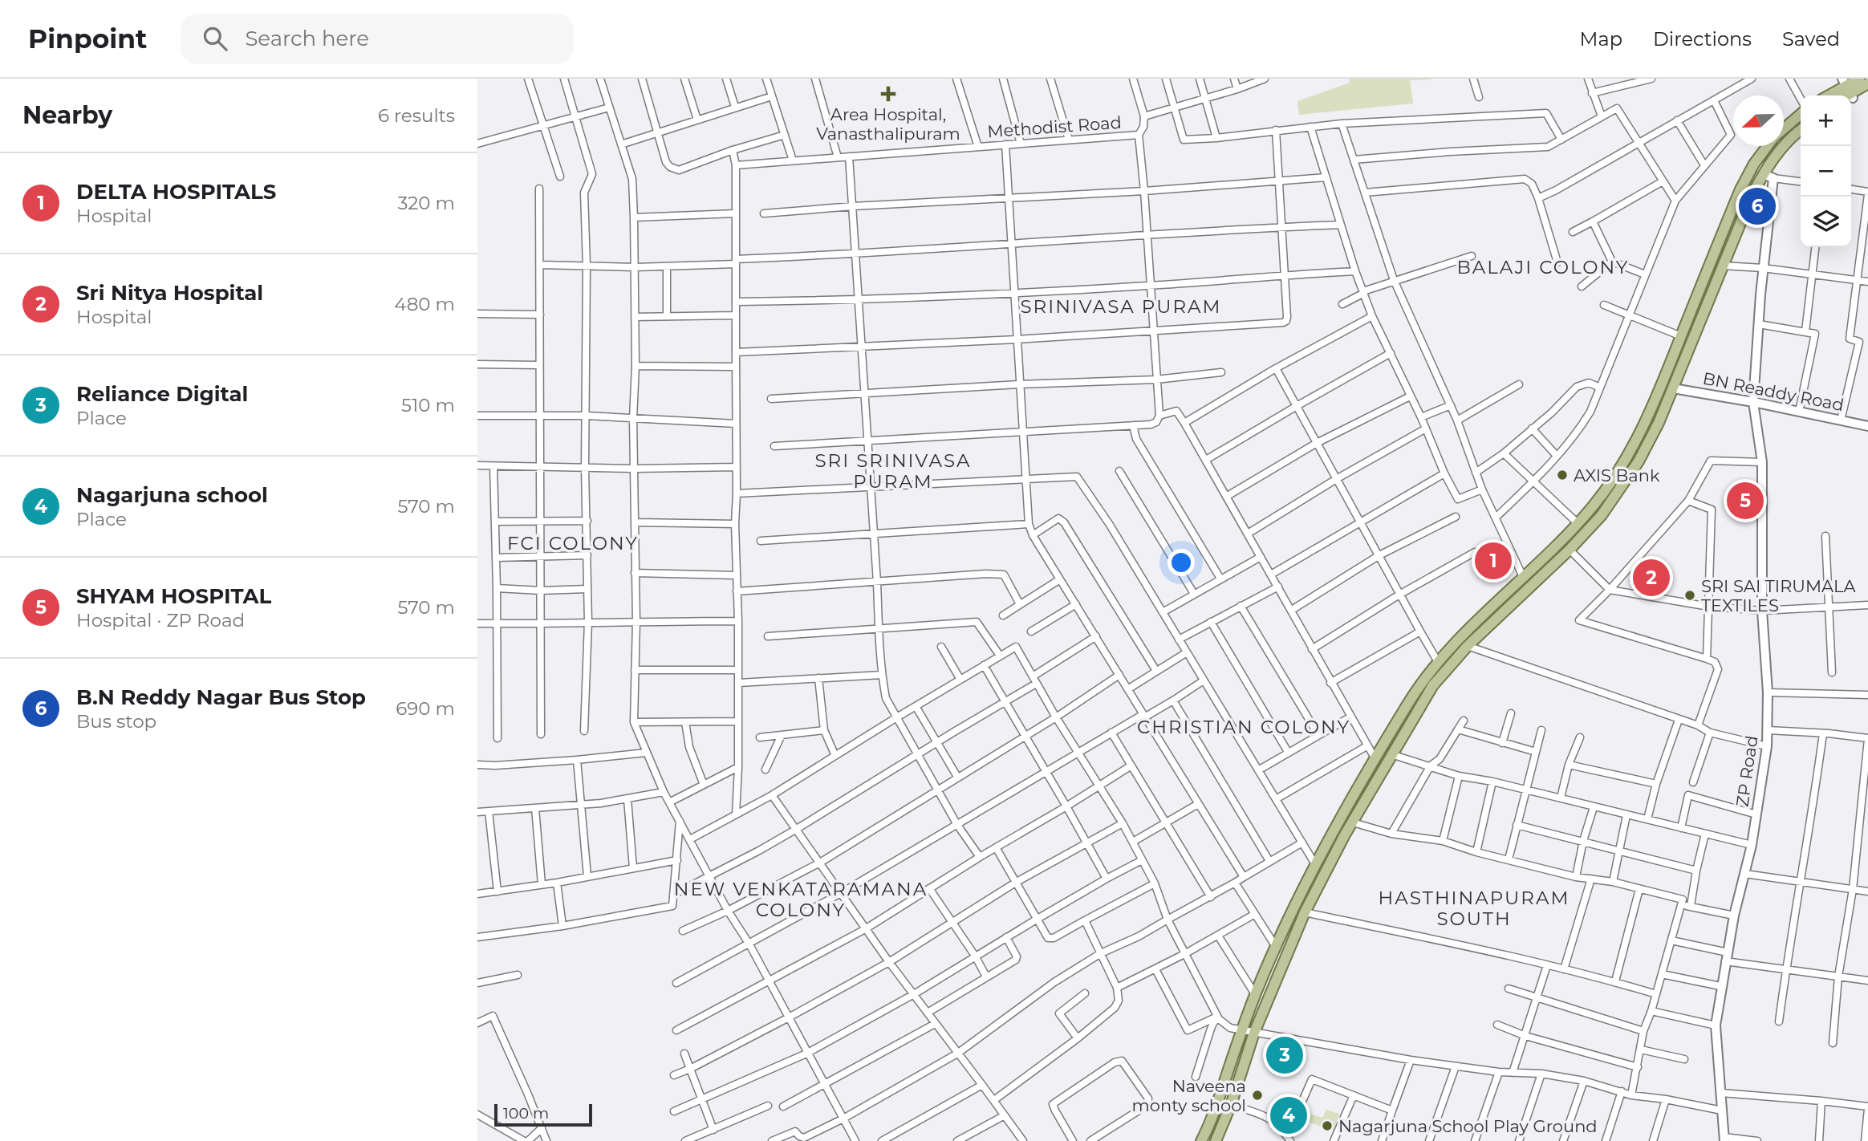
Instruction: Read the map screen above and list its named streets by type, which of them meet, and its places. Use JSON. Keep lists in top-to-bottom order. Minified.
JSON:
{"streets":{"street":["Methodist Road","BN Readdy Road","ZP Road"]},"crossings":[["BN Readdy Road","ZP Road"]],"districts":["BALAJI COLONY","SRINIVASA PURAM","SRI SRINIVASA PURAM","FCI COLONY","CHRISTIAN COLONY","NEW VENKATARAMANA COLONY","HASTHINAPURAM SOUTH"],"places":{"health":["Area Hospital, Vanasthalipuram"],"other":["AXIS Bank","SRI SAI TIRUMALA TEXTILES","Naveena monty school","Nagarjuna School Play Ground"]},"scale_bar":"100 m","north":"left","page":{"header":"Pinpoint","search":"Search here","nav":["Map","Directions","Saved"],"heading":["Nearby","6 results"],"map_buttons":["+","−"],"list":[{"mark":"1","name":"DELTA HOSPITALS","note":"Hospital","value":"320 m"},{"mark":"2","name":"Sri Nitya Hospital","note":"Hospital","value":"480 m"},{"mark":"3","name":"Reliance Digital","note":"Place","value":"510 m"},{"mark":"4","name":"Nagarjuna school","note":"Place","value":"570 m"},{"mark":"5","name":"SHYAM HOSPITAL","note":"Hospital · ZP Road","value":"570 m"},{"mark":"6","name":"B.N Reddy Nagar Bus Stop","note":"Bus stop","value":"690 m"}],"pins":["6","5","1","2","3","4"],"scale":"100 m"}}
